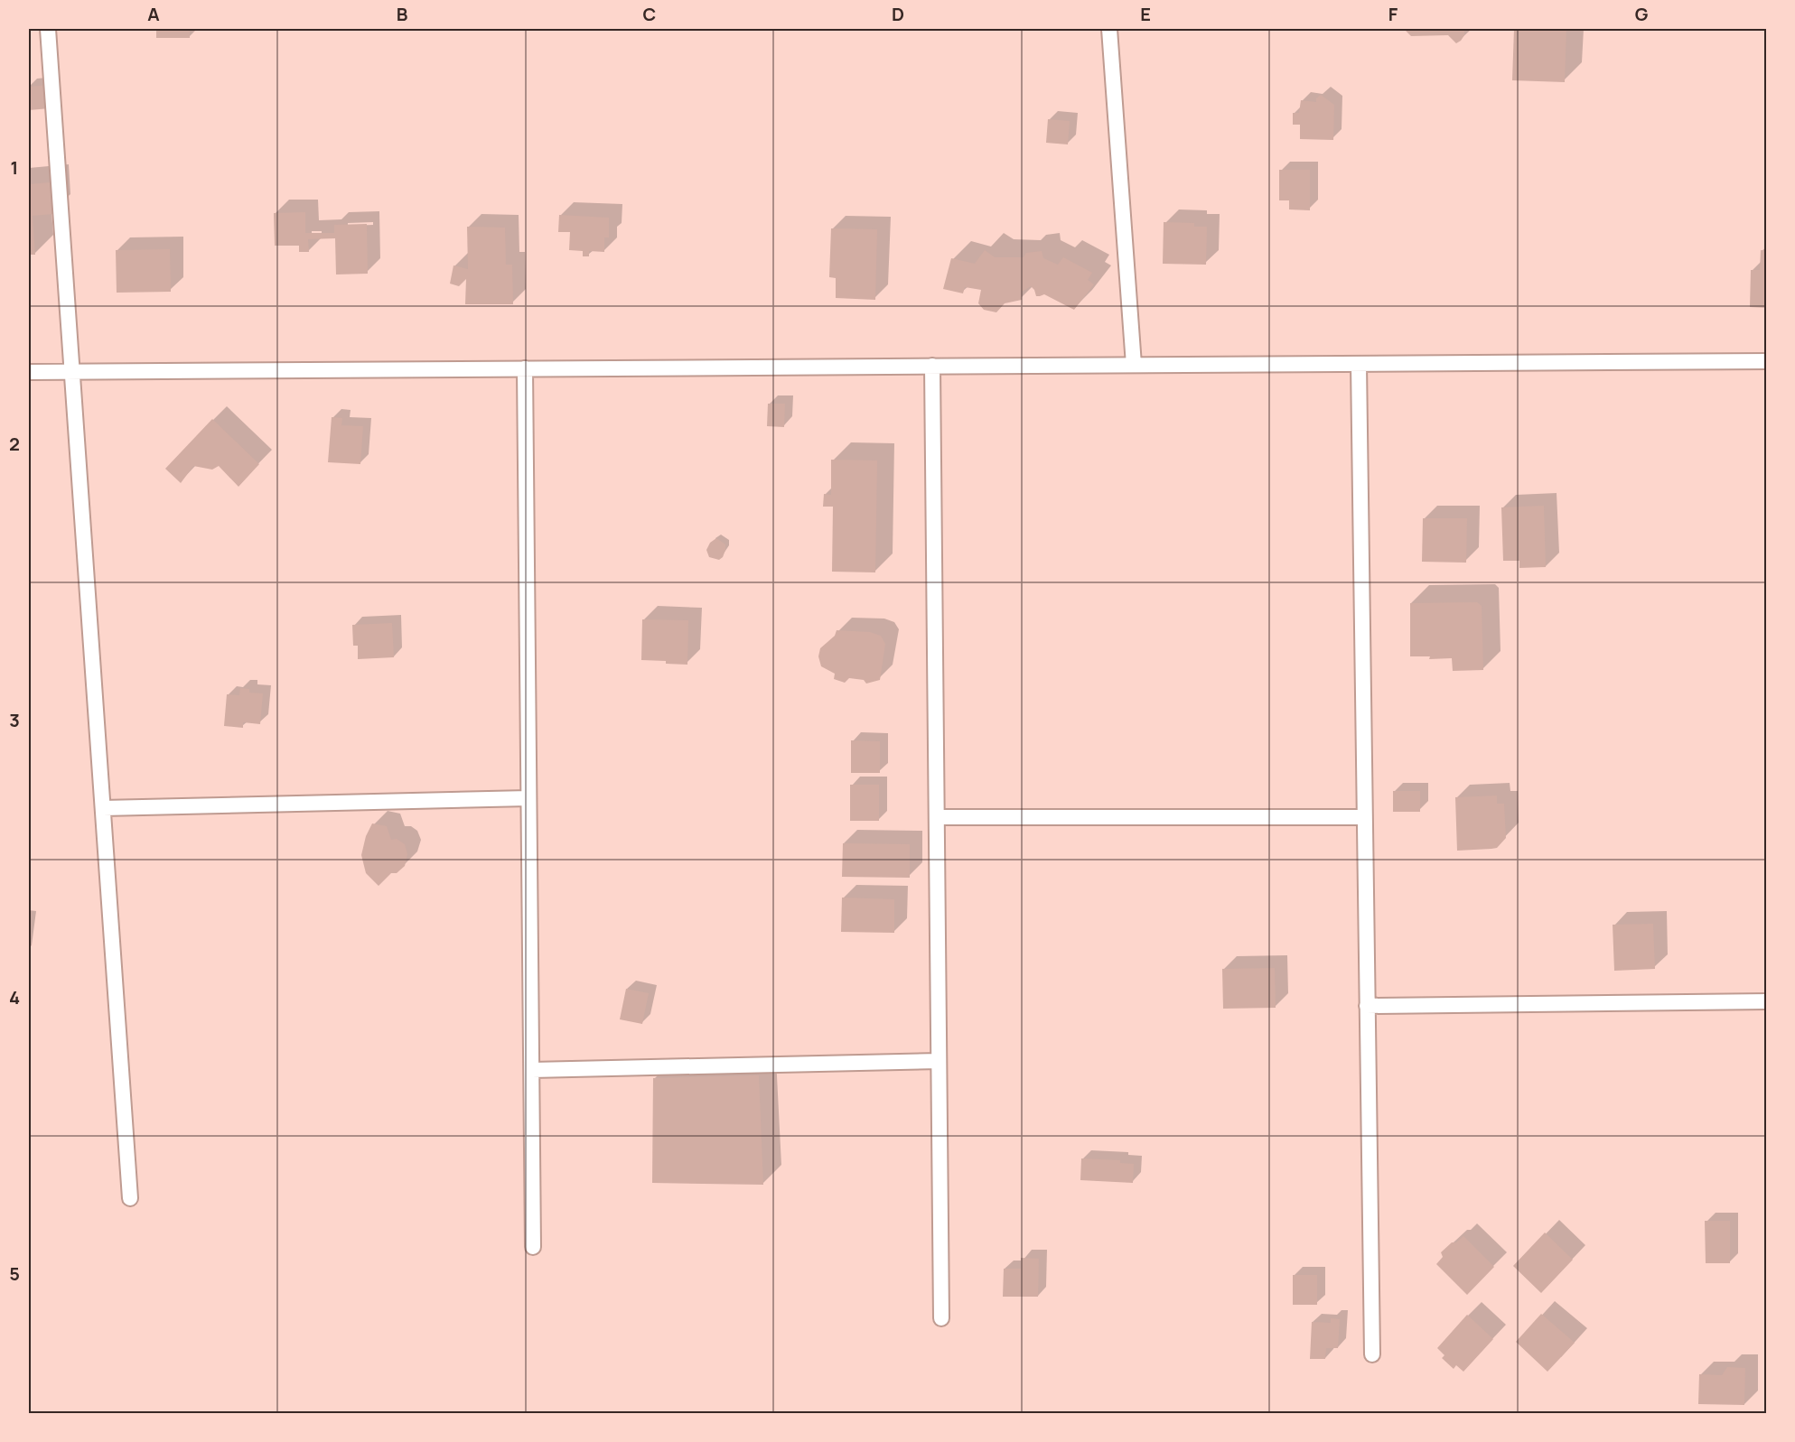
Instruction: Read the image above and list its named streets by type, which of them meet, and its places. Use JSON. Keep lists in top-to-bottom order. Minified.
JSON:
{"grid":{"columns":["A","B","C","D","E","F","G"],"rows":["1","2","3","4","5"]}}
